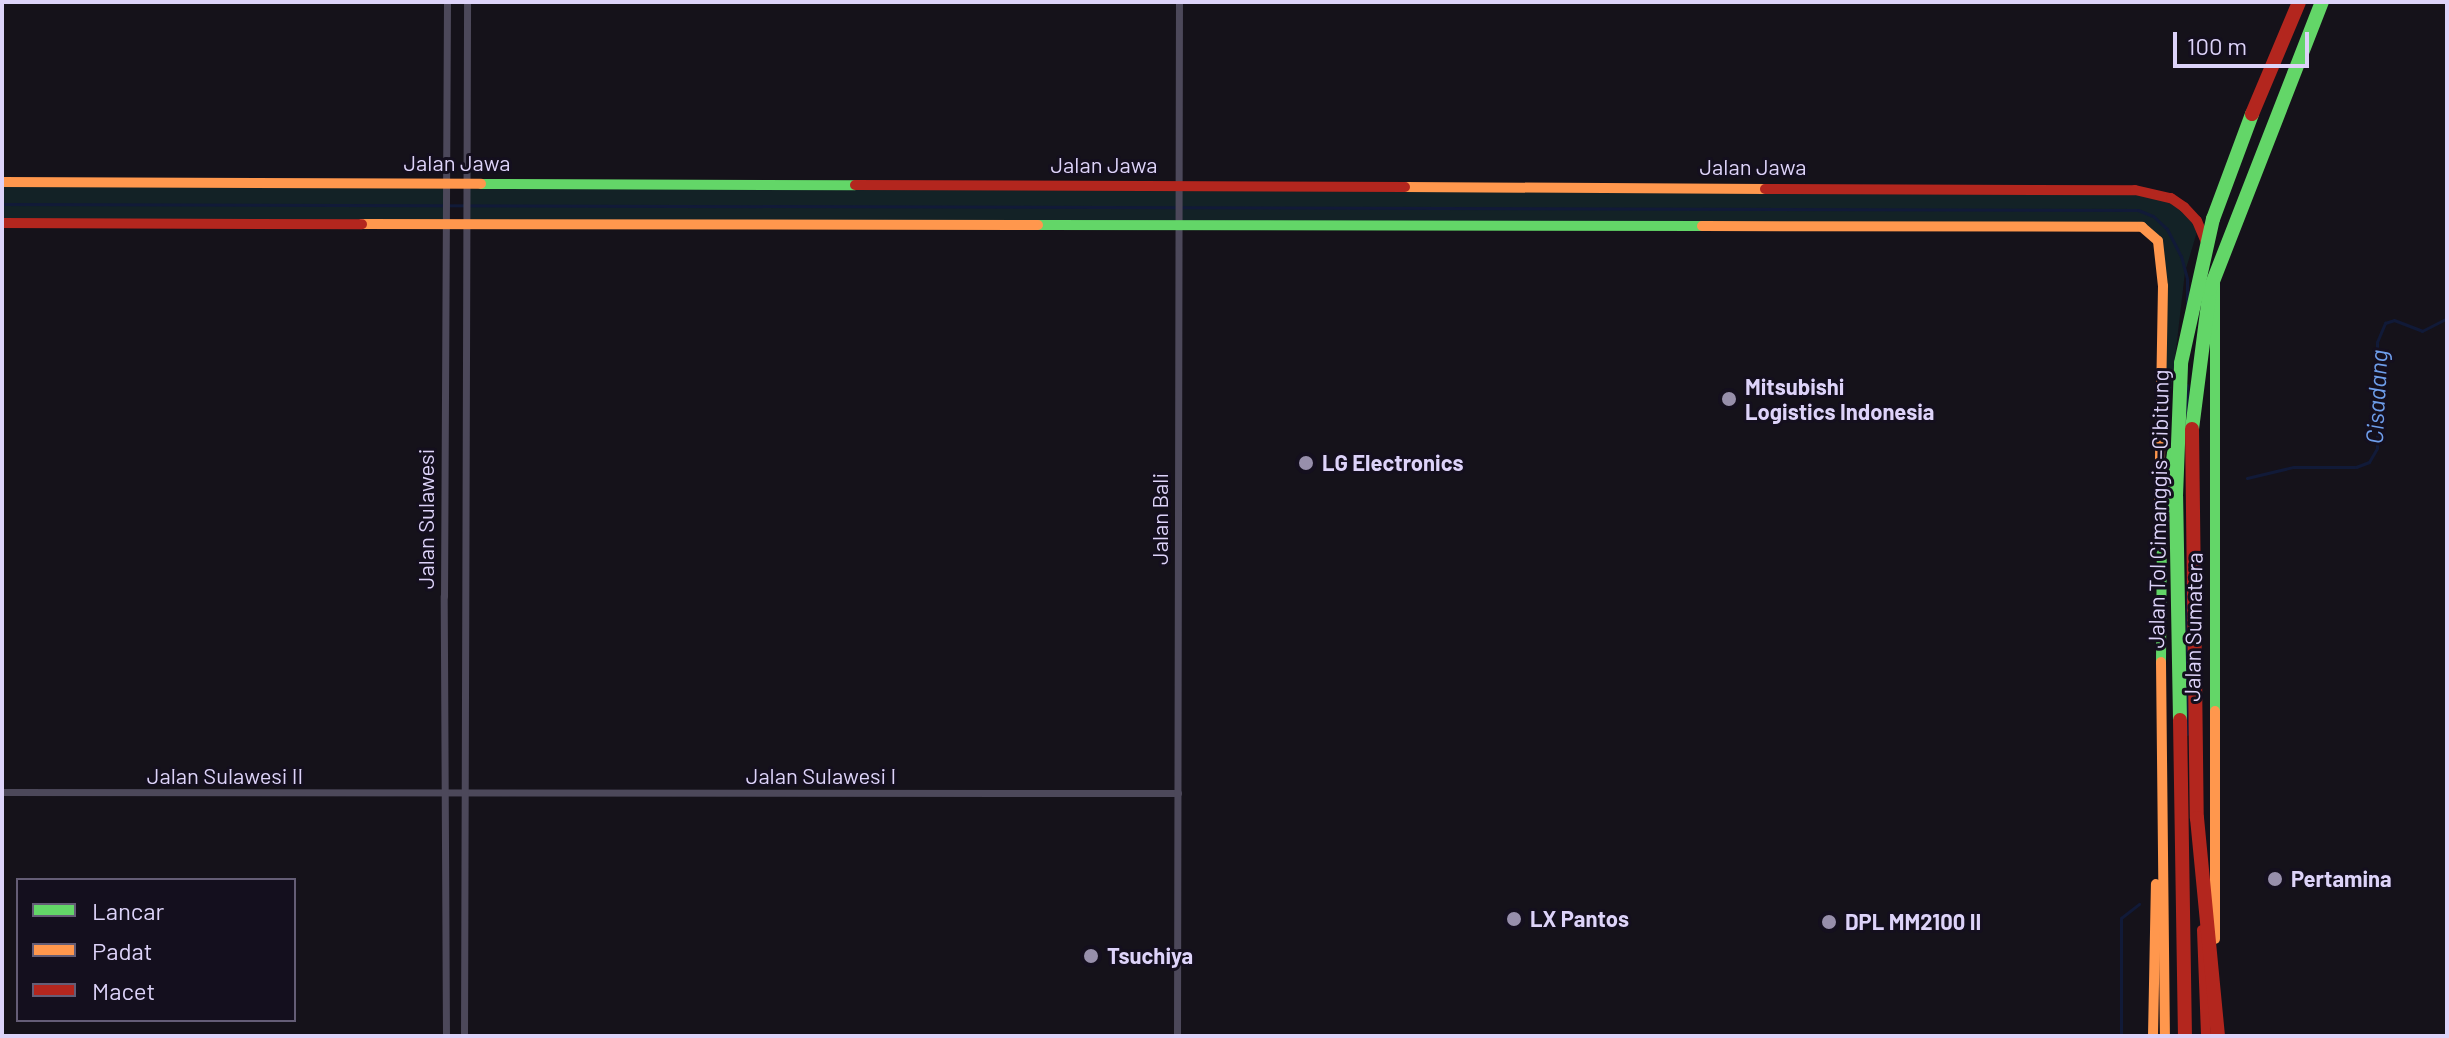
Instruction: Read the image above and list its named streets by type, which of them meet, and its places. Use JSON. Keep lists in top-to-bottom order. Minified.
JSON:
{"streets":{"main road":["Jalan Jawa","Jalan Tol Cimanggis–Cibitung","Jalan Sumatera"],"street":["Jalan Sulawesi","Jalan Bali","Jalan Sulawesi II","Jalan Sulawesi I"]},"crossings":[["Jalan Jawa","Jalan Sulawesi"],["Jalan Jawa","Jalan Bali"],["Jalan Jawa","Jalan Sumatera"],["Jalan Sulawesi","Jalan Sulawesi II"],["Jalan Sulawesi","Jalan Sulawesi I"],["Jalan Bali","Jalan Sumatera"],["Jalan Bali","Jalan Sulawesi I"],["Jalan Sulawesi II","Jalan Sulawesi I"]],"water":["Cisadang"],"places":["Mitsubishi Logistics Indonesia","LG Electronics","Pertamina","LX Pantos","DPL MM2100 II","Tsuchiya"],"legend":["Lancar","Padat","Macet"],"scale_bar":"100 m"}
